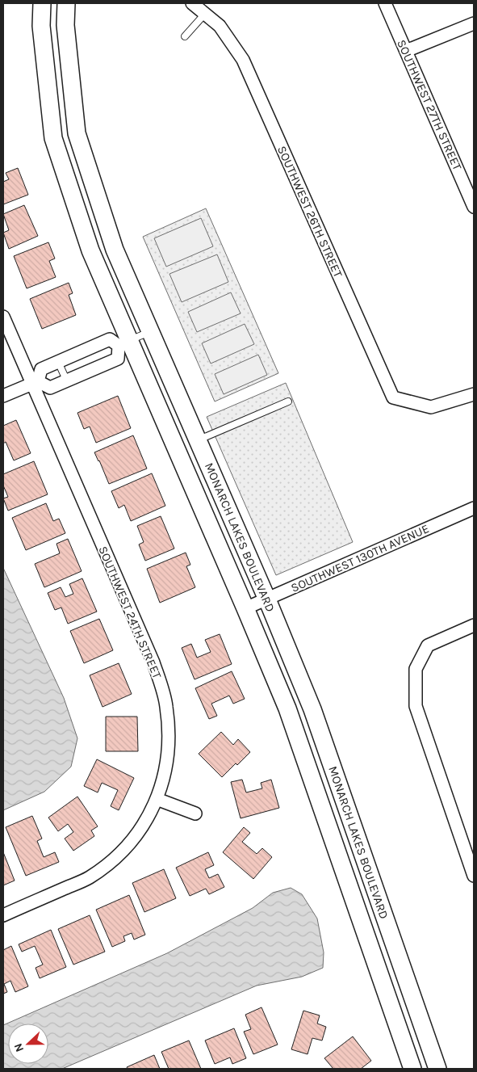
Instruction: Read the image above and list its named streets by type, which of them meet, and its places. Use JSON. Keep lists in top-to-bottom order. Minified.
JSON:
{"streets":{"street":["SOUTHWEST 27TH STREET","SOUTHWEST 26TH STREET","MONARCH LAKES BOULEVARD","SOUTHWEST 130TH AVENUE","SOUTHWEST 24TH STREET"]},"crossings":[["MONARCH LAKES BOULEVARD","SOUTHWEST 130TH AVENUE"]],"north":"left"}
